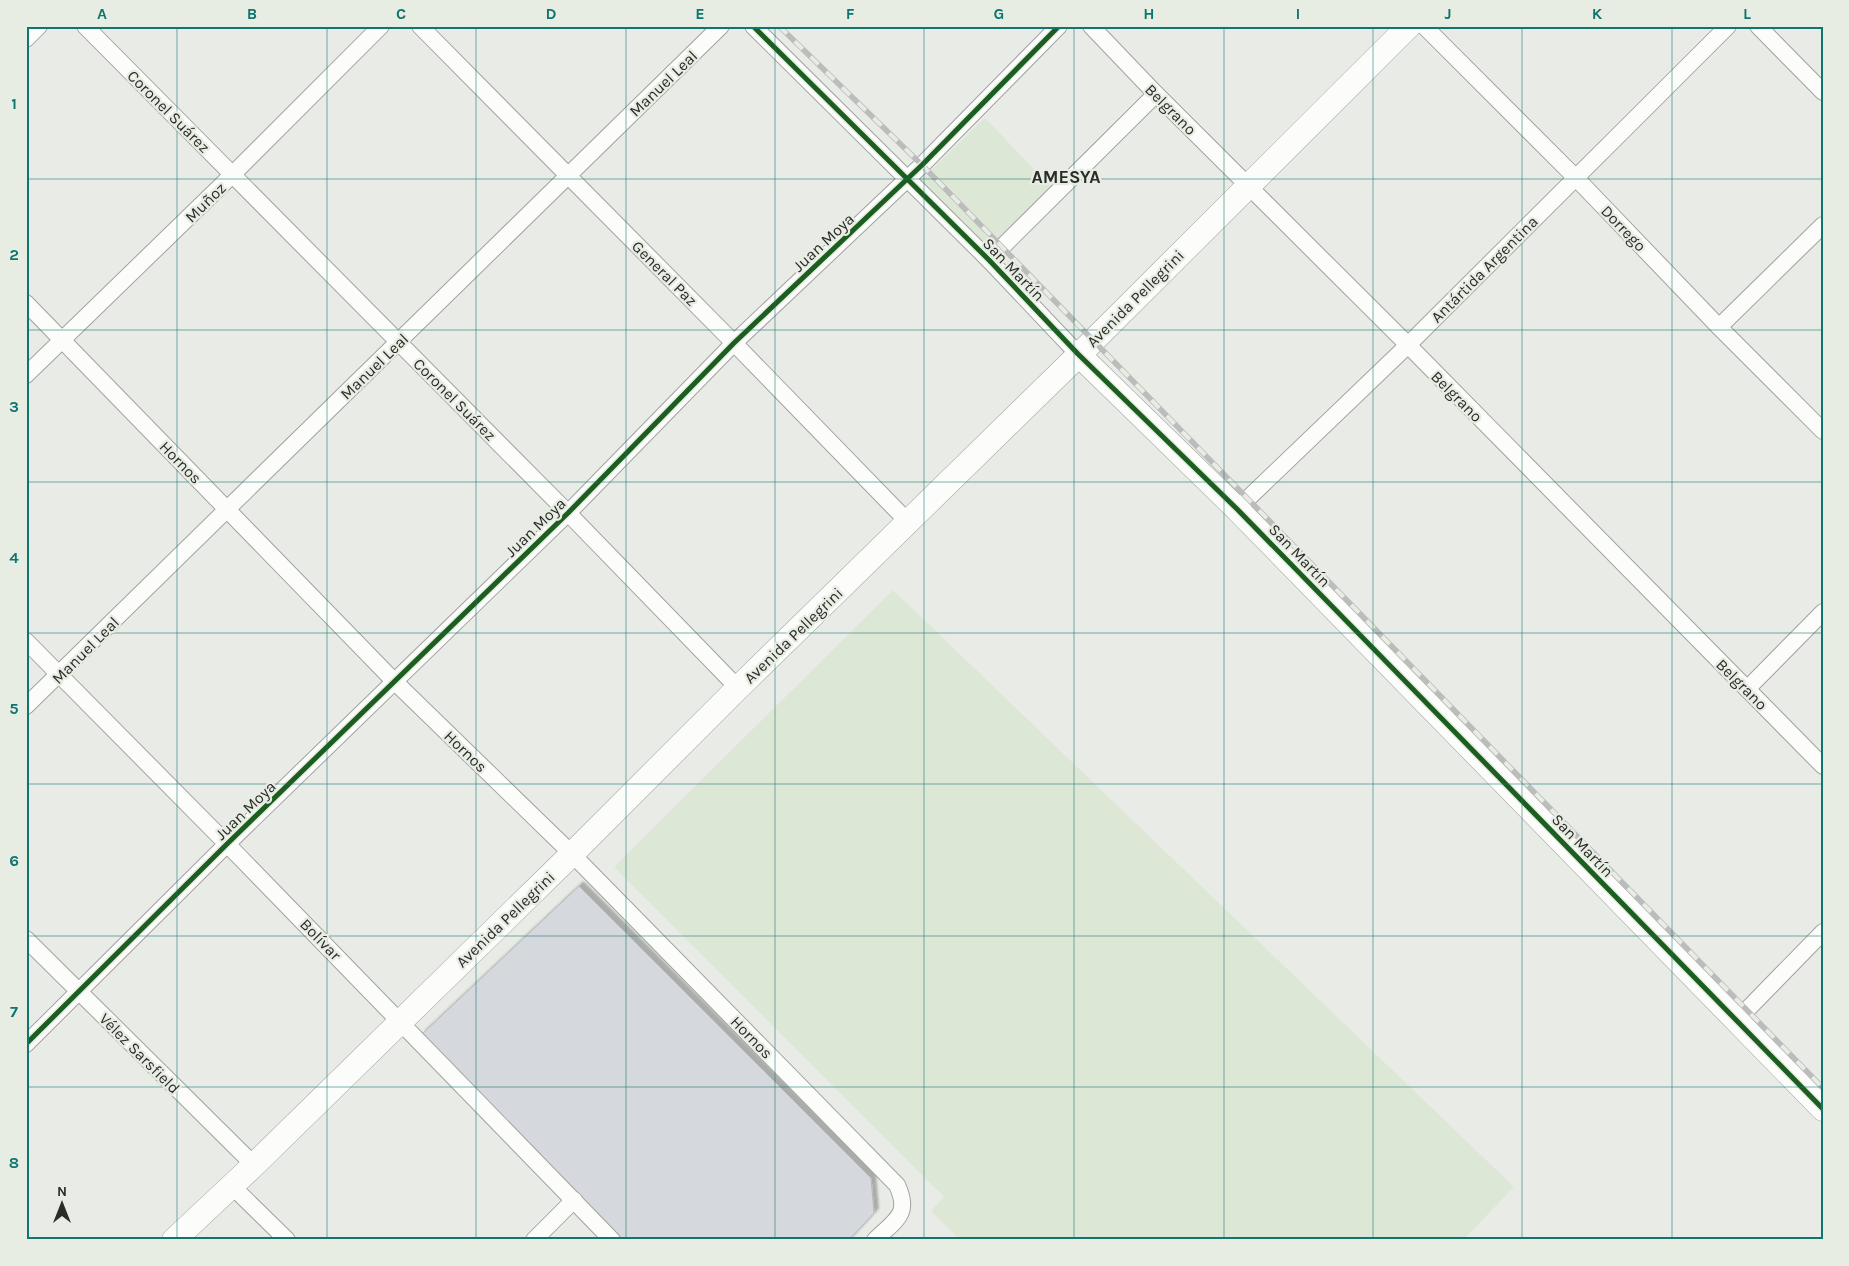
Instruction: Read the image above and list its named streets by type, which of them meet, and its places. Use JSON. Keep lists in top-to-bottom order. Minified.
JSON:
{"streets":{"main road":["San Martín","Avenida Pellegrini"],"street":["Manuel Leal","Belgrano","Coronel Suárez","Muñoz","Dorrego","Juan Moya","Antártida Argentina","General Paz","Hornos","Bolívar","Vélez Sarsfield"]},"crossings":[["Manuel Leal","Coronel Suárez"],["Manuel Leal","General Paz"],["Manuel Leal","Hornos"],["Manuel Leal","Bolívar"],["Belgrano","Antártida Argentina"],["Belgrano","Avenida Pellegrini"],["Coronel Suárez","Muñoz"],["Coronel Suárez","Juan Moya"],["Coronel Suárez","Avenida Pellegrini"],["Muñoz","Hornos"],["Dorrego","Antártida Argentina"],["Juan Moya","San Martín"],["Juan Moya","General Paz"],["Juan Moya","Hornos"],["Juan Moya","Bolívar"],["Juan Moya","Vélez Sarsfield"],["San Martín","Antártida Argentina"],["San Martín","Avenida Pellegrini"],["General Paz","Avenida Pellegrini"],["Avenida Pellegrini","Hornos"],["Avenida Pellegrini","Bolívar"],["Avenida Pellegrini","Vélez Sarsfield"]],"districts":["AMESYA"],"north":"top","grid":{"columns":["A","B","C","D","E","F","G","H","I","J","K","L"],"rows":["1","2","3","4","5","6","7","8"]}}
